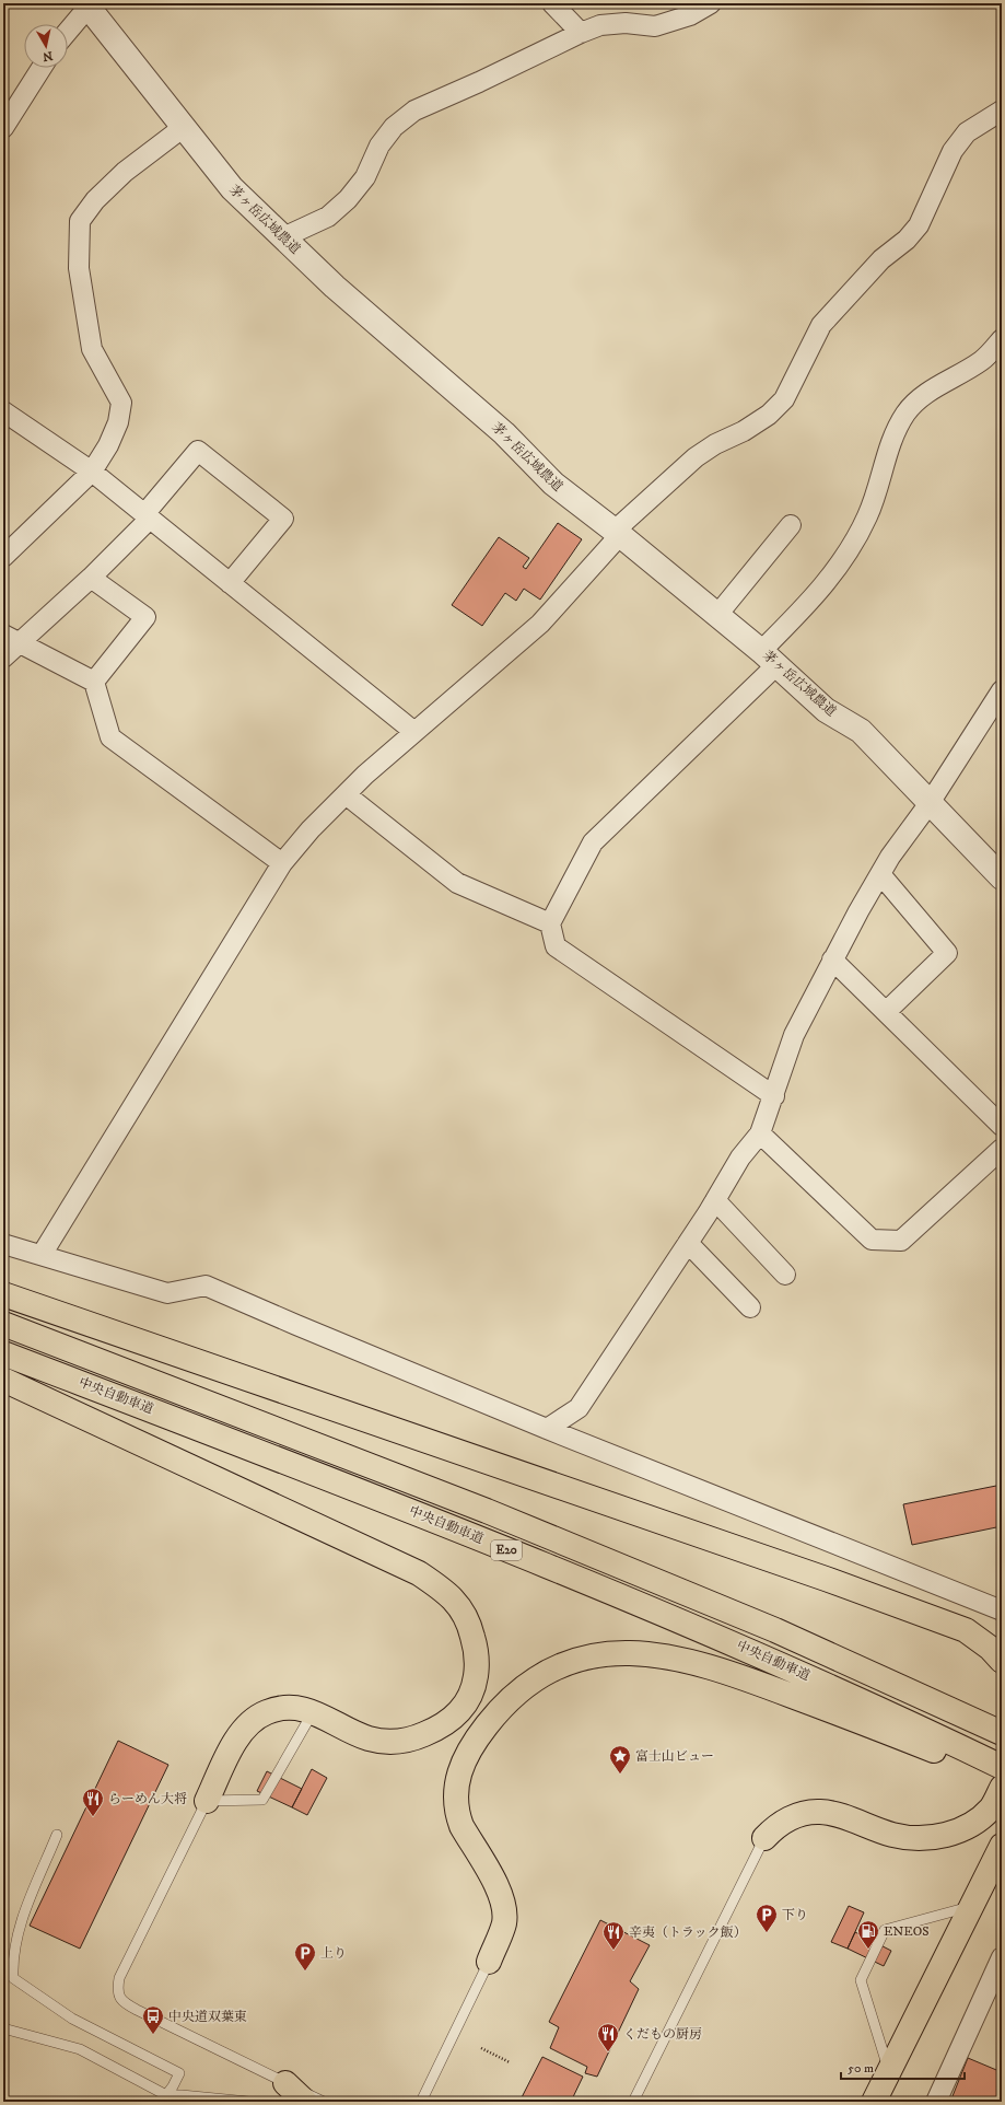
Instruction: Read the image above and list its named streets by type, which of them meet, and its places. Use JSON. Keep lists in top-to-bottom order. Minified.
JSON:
{"streets":{"highway":["中央自動車道","E20"],"street":["茅ヶ岳広域農道"]},"places":{"place":["富士山ビュー"],"restaurant":["らーめん大将","辛夷（トラック飯）","くだもの厨房"],"parking":["下り","上り"],"fuel station":["ENEOS"],"bus stop":["中央道双葉東"]},"scale_bar":"50 m","north":"bottom"}
